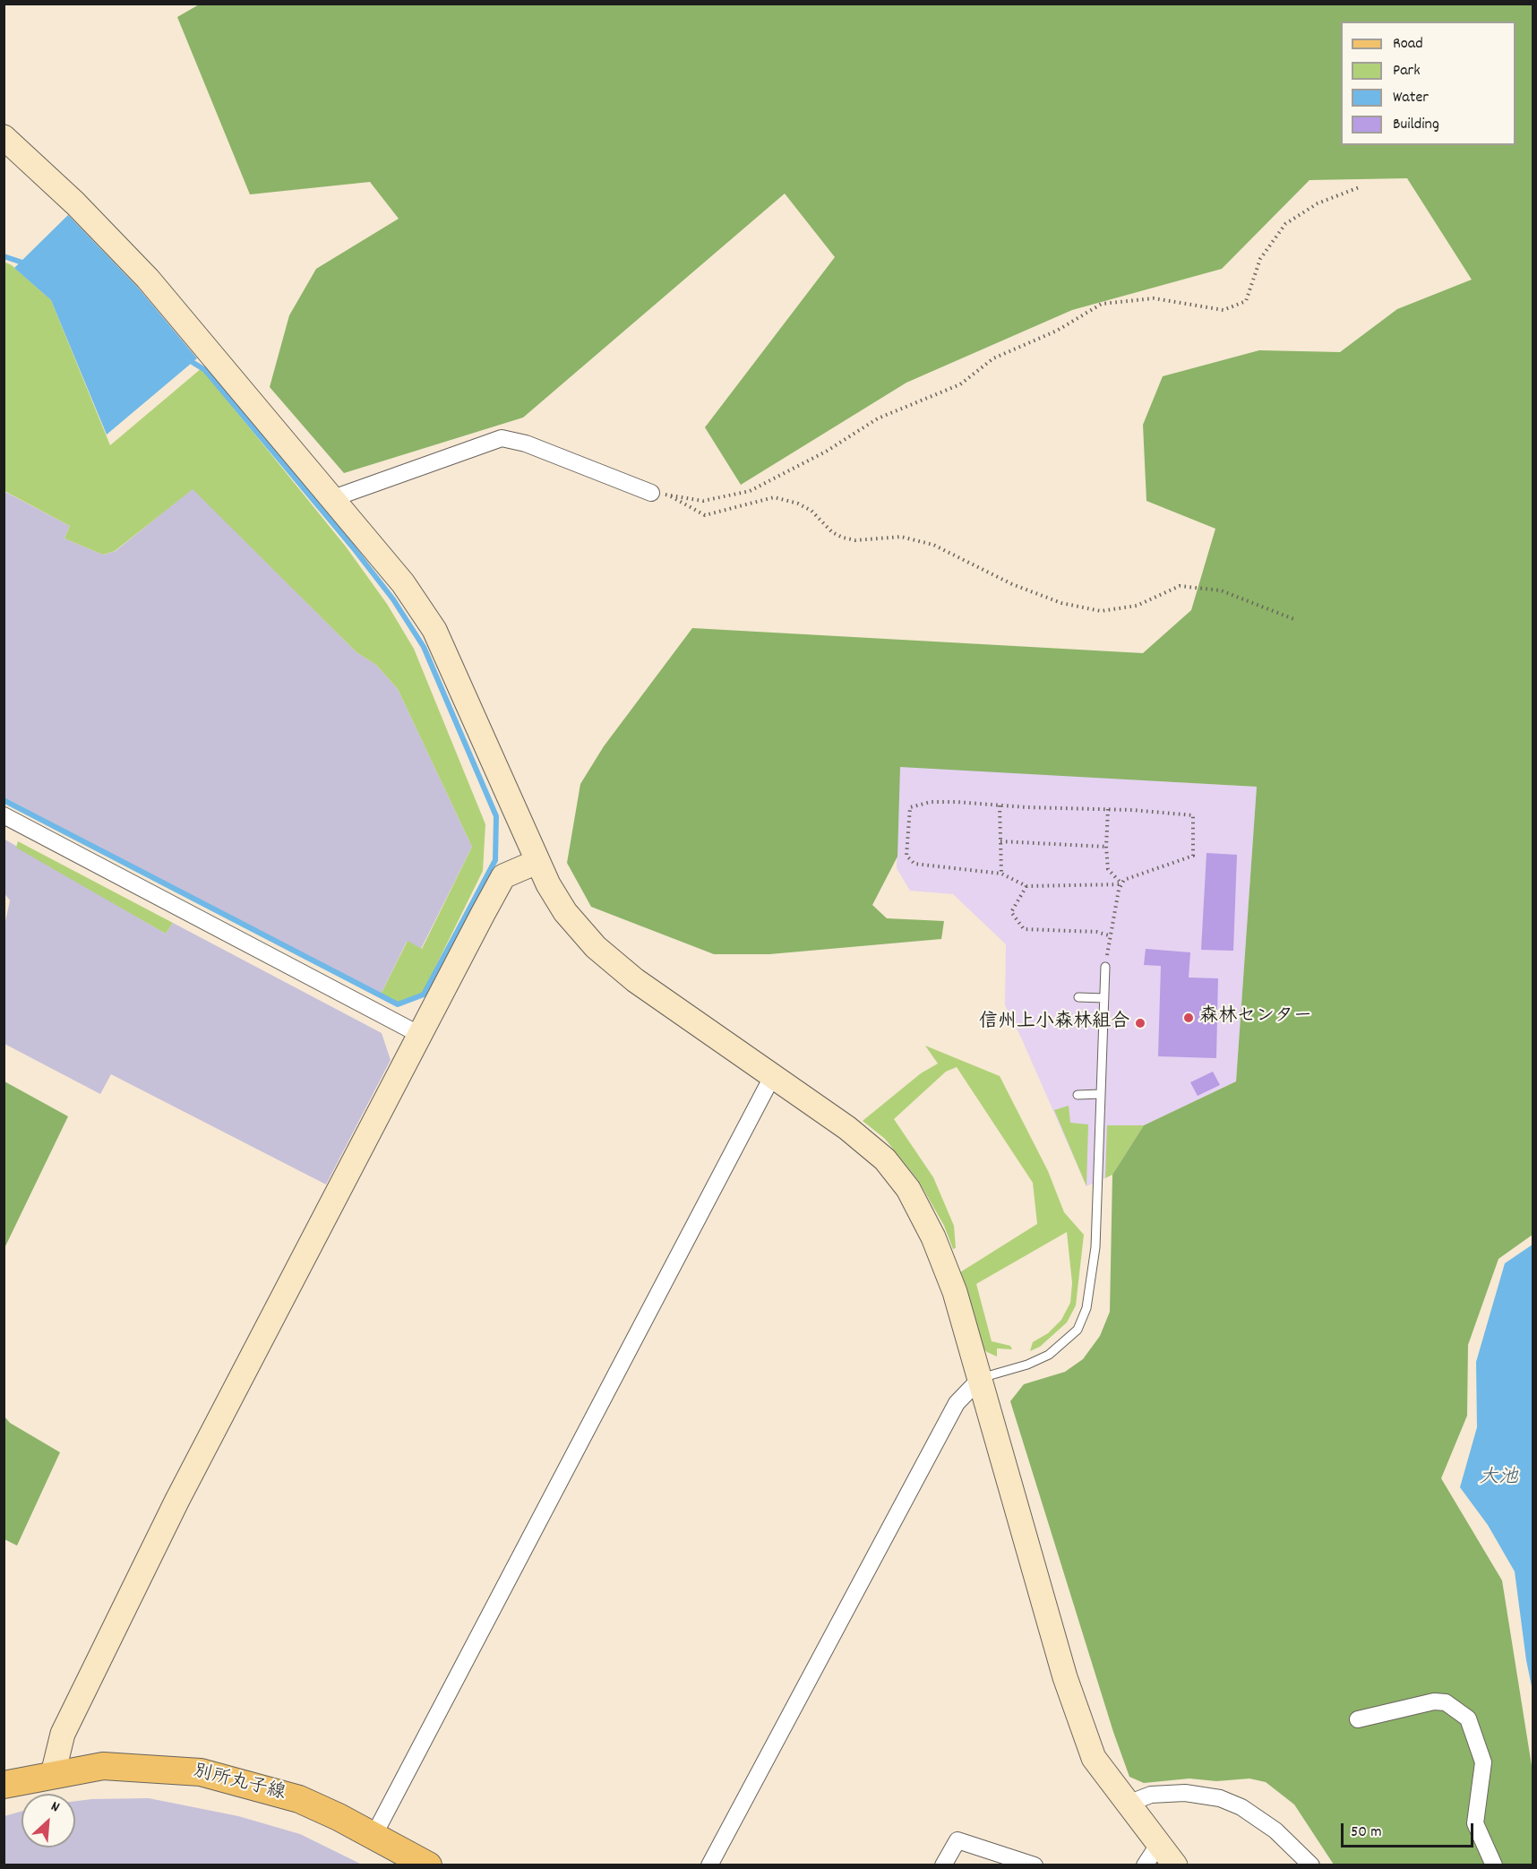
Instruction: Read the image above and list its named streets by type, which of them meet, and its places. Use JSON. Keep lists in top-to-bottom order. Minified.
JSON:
{"streets":{"main road":["別所丸子線"]},"water":["大池"],"places":["森林センター","信州上小森林組合"],"legend":["Road","Park","Water","Building"],"scale_bar":"50 m","north":"top right"}
